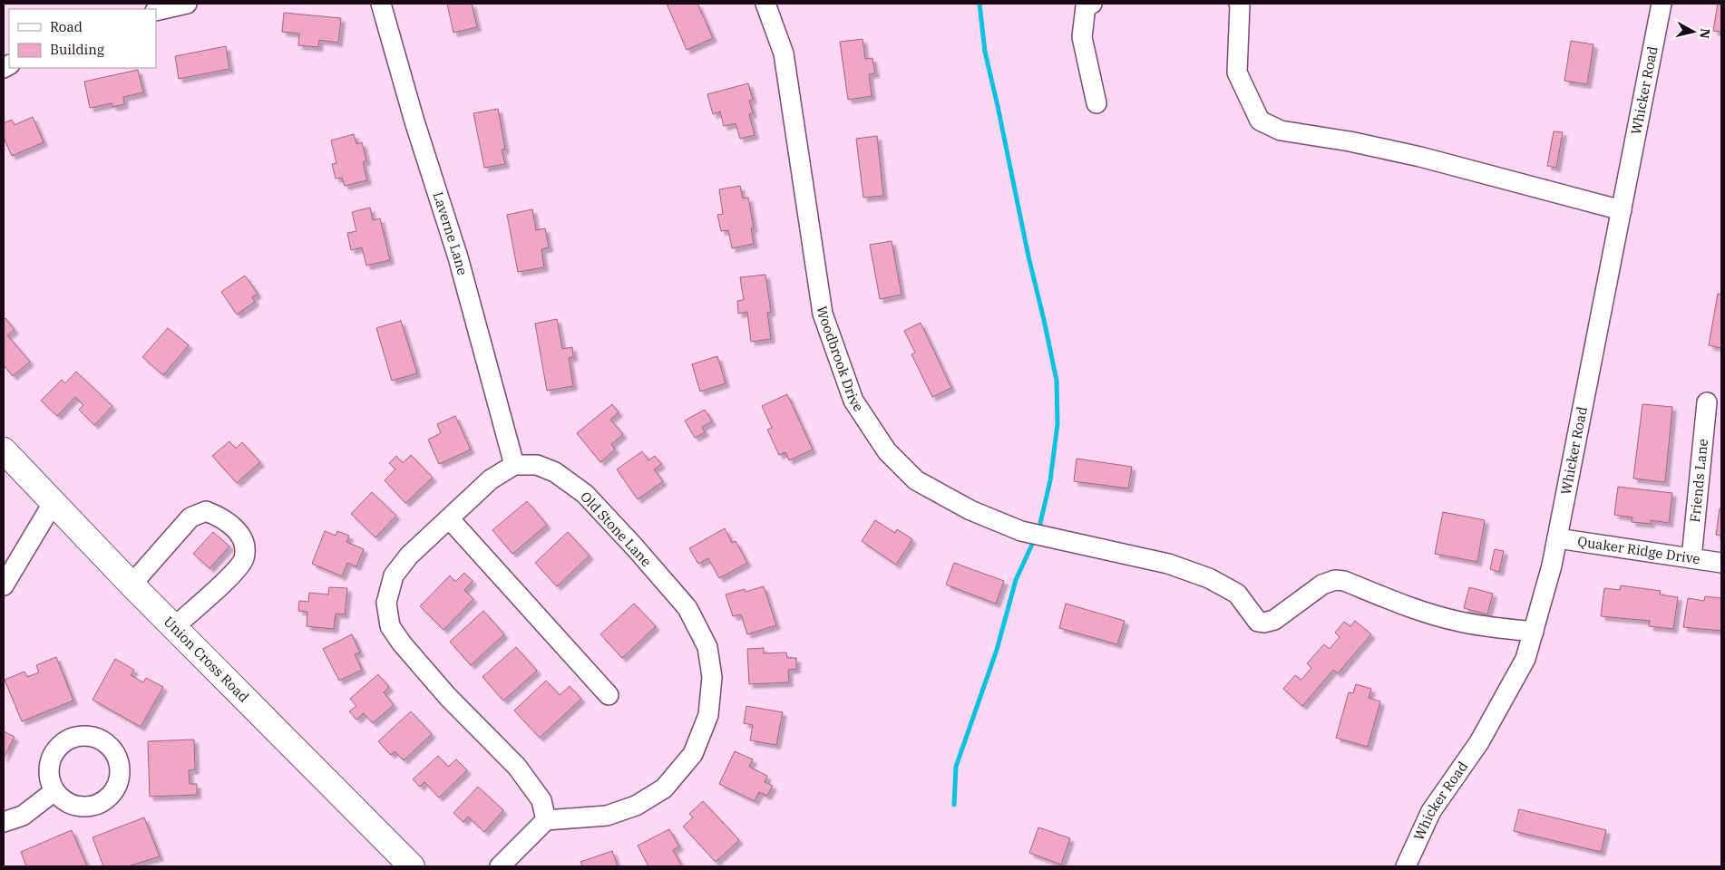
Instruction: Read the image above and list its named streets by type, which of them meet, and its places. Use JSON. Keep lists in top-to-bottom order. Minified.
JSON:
{"streets":{"main road":["Union Cross Road"],"street":["Whicker Road","Laverne Lane","Woodbrook Drive","Friends Lane","Old Stone Lane","Quaker Ridge Drive"]},"crossings":[["Whicker Road","Woodbrook Drive"],["Whicker Road","Quaker Ridge Drive"],["Laverne Lane","Old Stone Lane"],["Friends Lane","Quaker Ridge Drive"]],"legend":["Road","Building"],"north":"right"}
